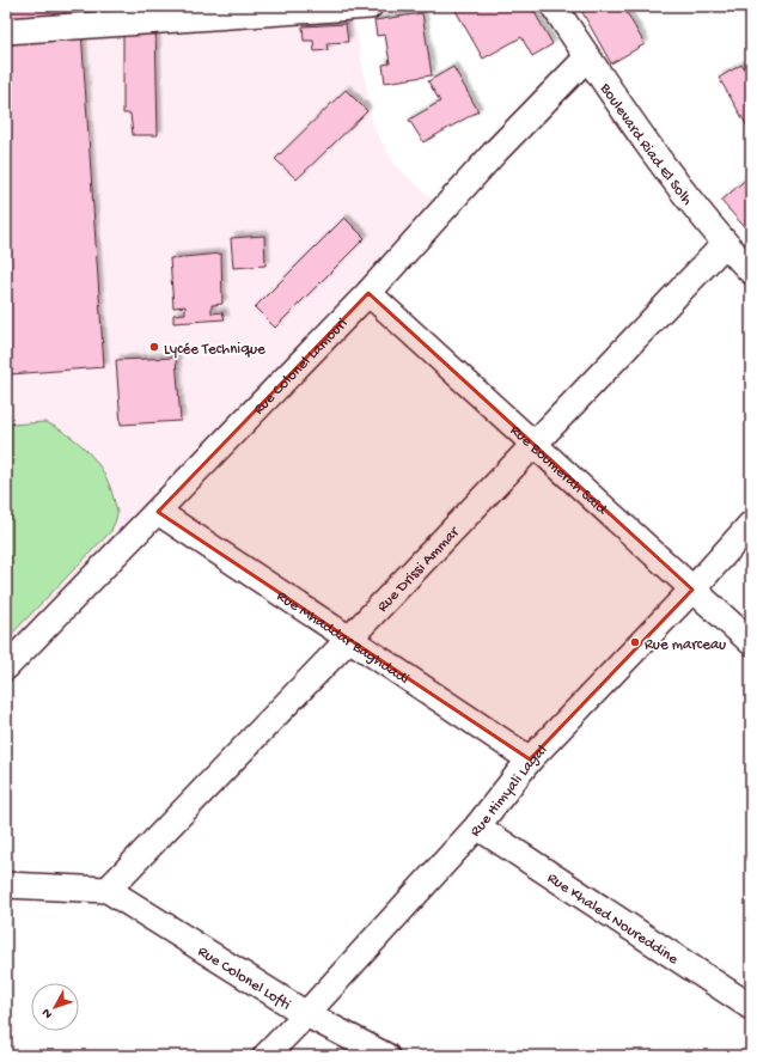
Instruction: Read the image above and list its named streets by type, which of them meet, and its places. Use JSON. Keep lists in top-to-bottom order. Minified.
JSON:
{"streets":{"street":["Boulevard Riad El Solh","Rue Colonel Lamouri","Rue Boumerah Saïd","Rue Drissi Ammar","Rue Mhaddar Baghdadi","Rue Himyali Lagal","Rue Khaled Noureddine","Rue Colonel Lofti"]},"crossings":[["Boulevard Riad El Solh","Rue Colonel Lamouri"],["Boulevard Riad El Solh","Rue Drissi Ammar"],["Rue Colonel Lamouri","Rue Boumerah Saïd"],["Rue Colonel Lamouri","Rue Mhaddar Baghdadi"],["Rue Boumerah Saïd","Rue Drissi Ammar"],["Rue Boumerah Saïd","Rue Himyali Lagal"],["Rue Drissi Ammar","Rue Mhaddar Baghdadi"],["Rue Drissi Ammar","Rue Colonel Lofti"],["Rue Mhaddar Baghdadi","Rue Himyali Lagal"],["Rue Himyali Lagal","Rue Khaled Noureddine"],["Rue Himyali Lagal","Rue Colonel Lofti"]],"places":["Lycée Technique","Rue marceau"],"north":"bottom left"}
